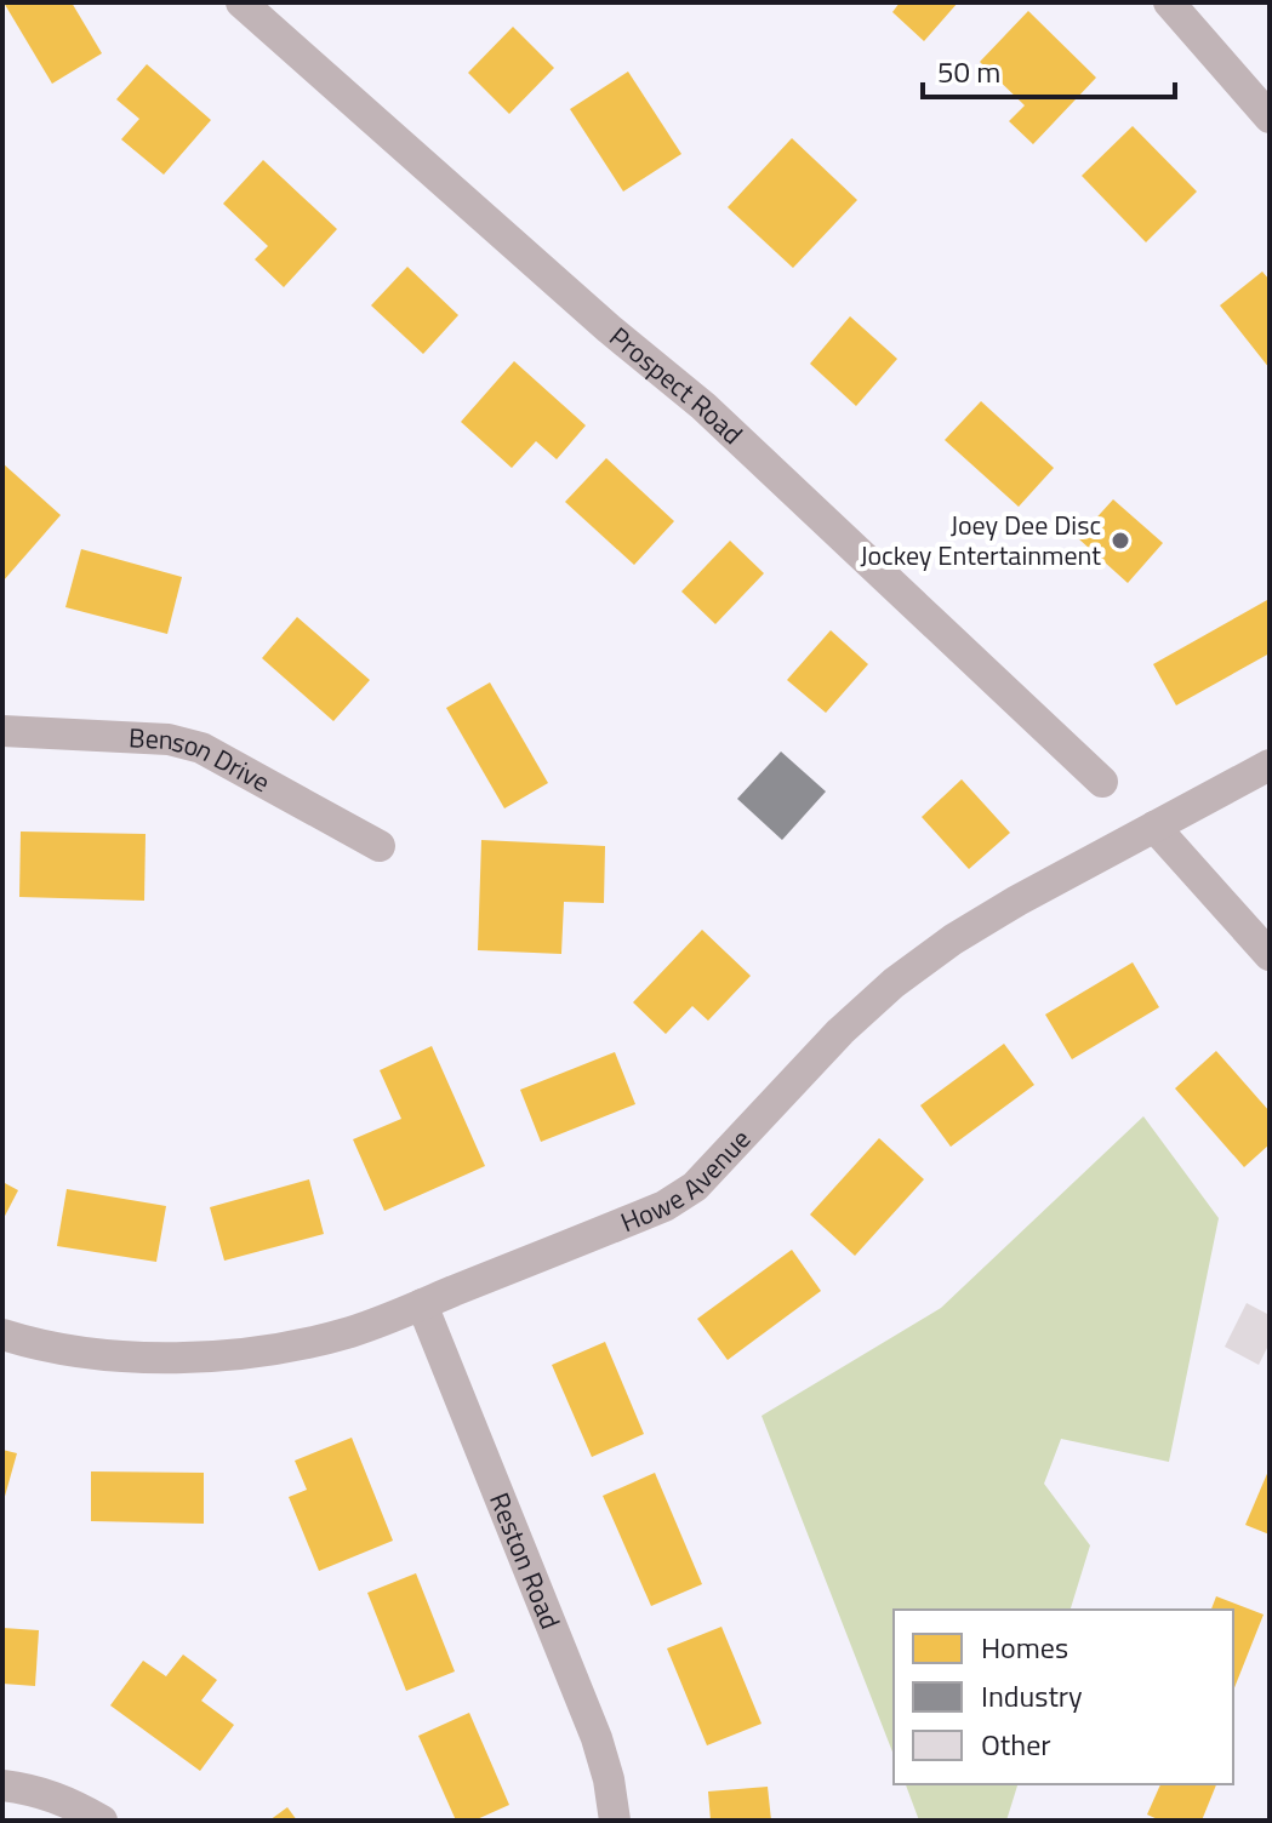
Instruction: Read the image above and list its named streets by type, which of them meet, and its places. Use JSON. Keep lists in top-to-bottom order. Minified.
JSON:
{"streets":{"street":["Prospect Road","Benson Drive","Howe Avenue","Reston Road"]},"crossings":[["Howe Avenue","Reston Road"]],"places":["Joey Dee Disc Jockey Entertainment"],"legend":["Homes","Industry","Other"],"scale_bar":"50 m"}
